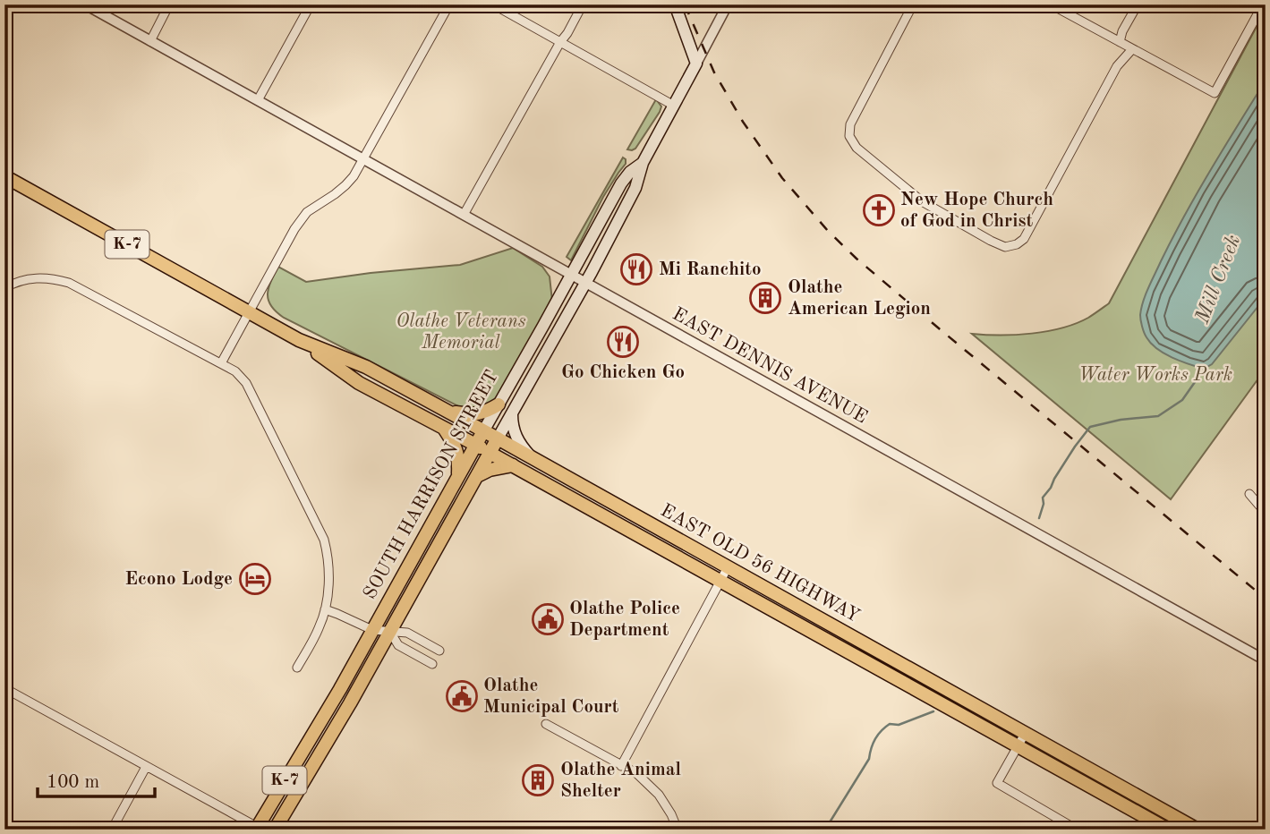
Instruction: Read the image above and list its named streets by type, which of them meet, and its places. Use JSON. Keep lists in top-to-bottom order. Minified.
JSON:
{"streets":{"main road":["K-7","SOUTH HARRISON STREET","EAST OLD 56 HIGHWAY"],"street":["EAST DENNIS AVENUE"]},"crossings":[["K-7","EAST OLD 56 HIGHWAY"],["EAST DENNIS AVENUE","SOUTH HARRISON STREET"],["SOUTH HARRISON STREET","EAST OLD 56 HIGHWAY"]],"water":["Mill Creek"],"parks":["Olathe Veterans Memorial","Water Works Park"],"places":{"church":["New Hope Church of God in Christ"],"restaurant":["Mi Ranchito","Go Chicken Go"],"building":["Olathe American Legion","Olathe Animal Shelter"],"hotel":["Econo Lodge"],"public building":["Olathe Police Department","Olathe Municipal Court"]},"scale_bar":"100 m"}
